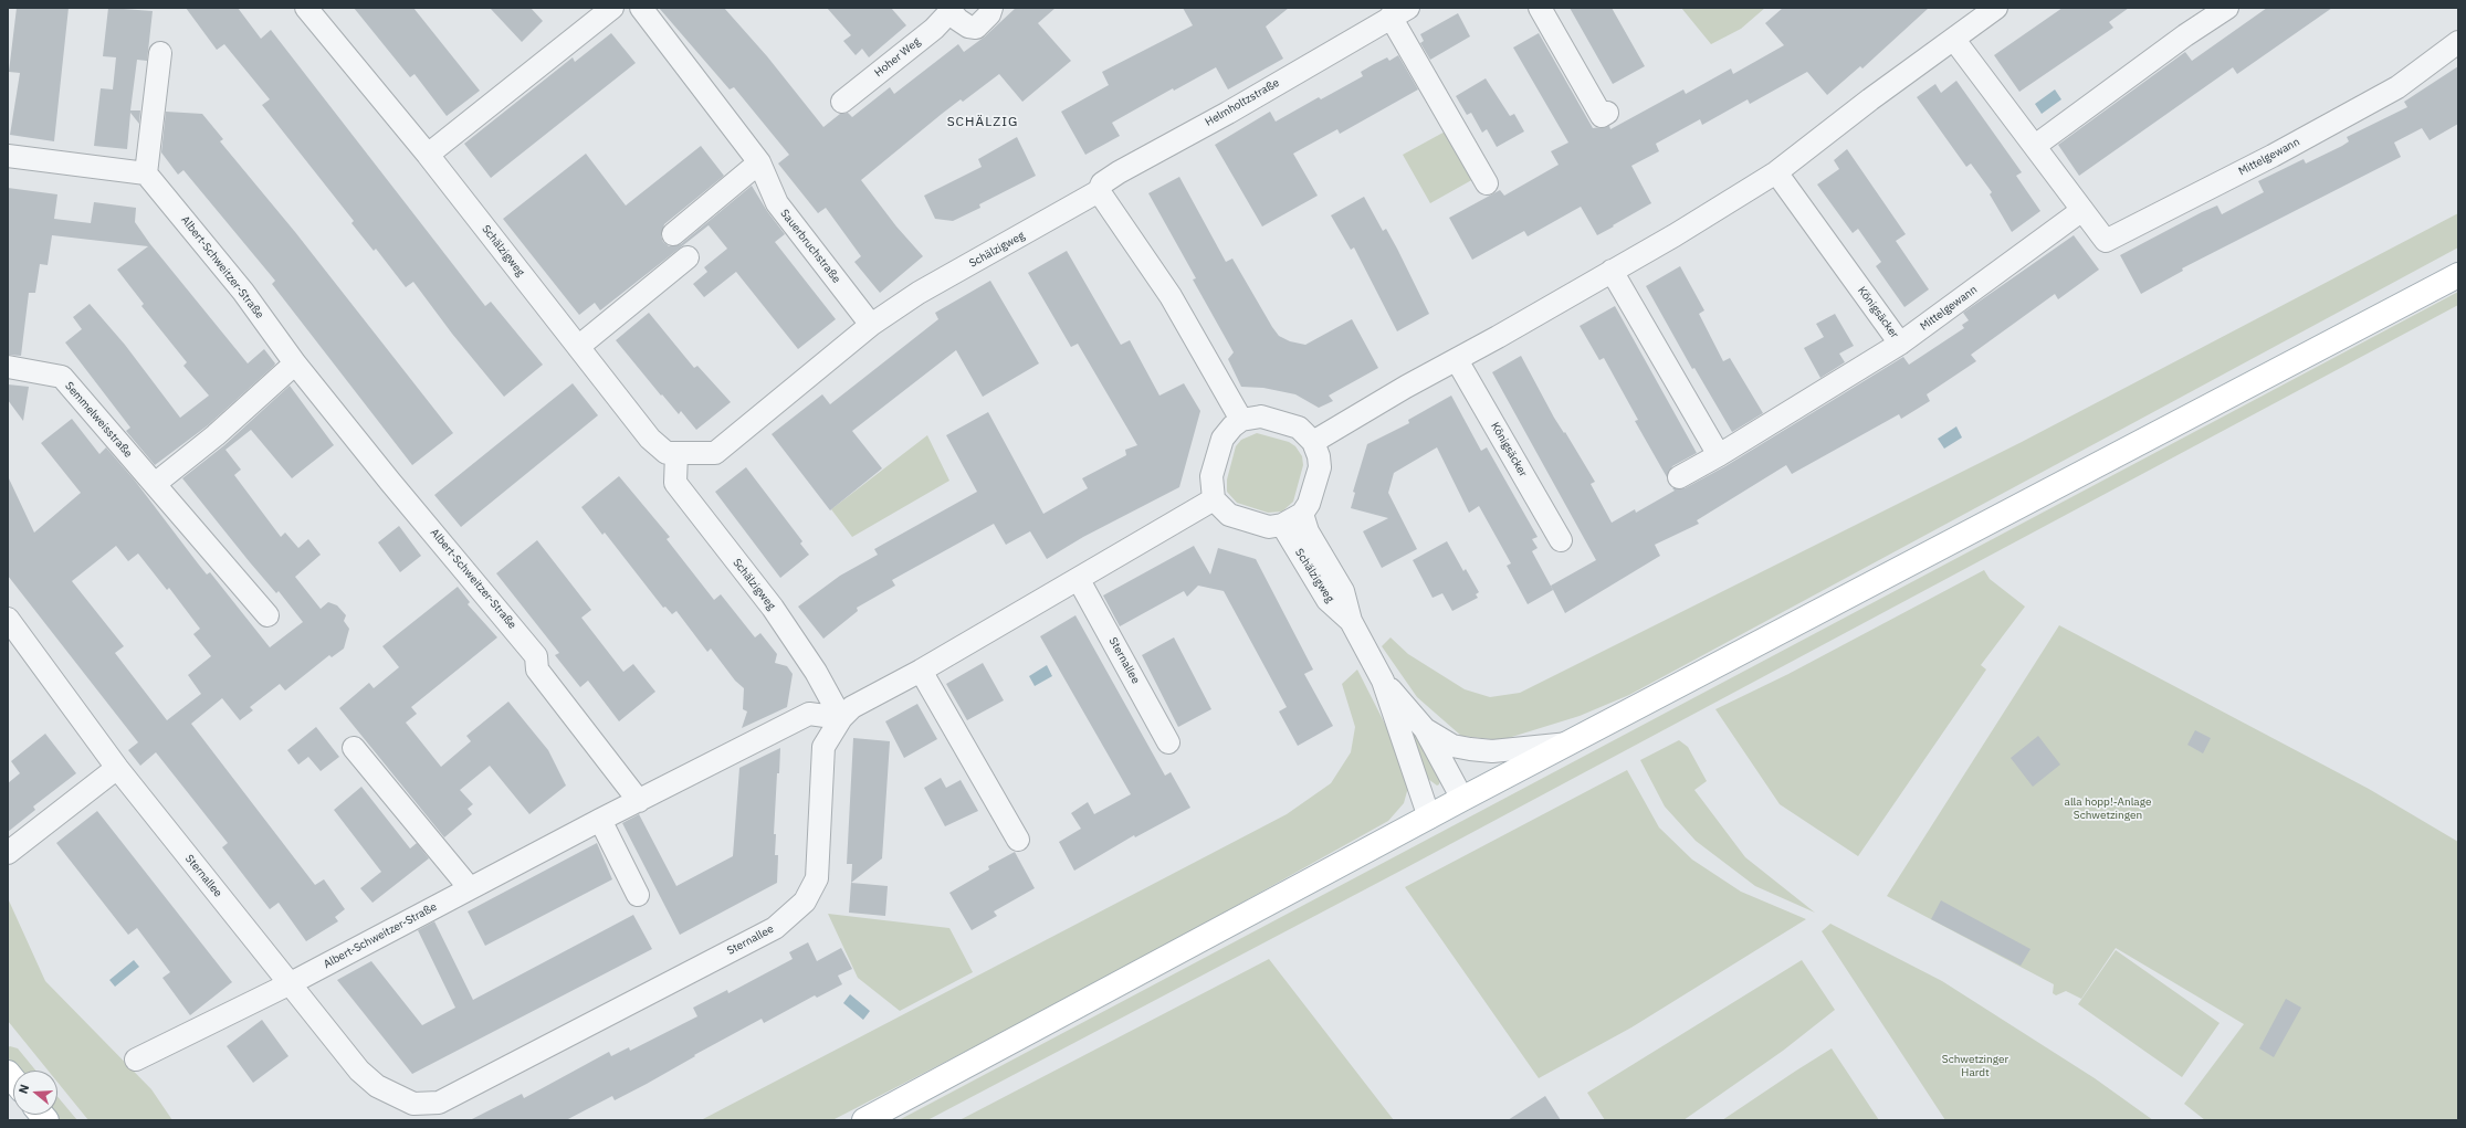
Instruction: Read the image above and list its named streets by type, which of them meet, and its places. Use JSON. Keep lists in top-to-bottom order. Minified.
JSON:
{"streets":{"street":["Hoher Weg","Helmholtzstraße","Mittelgewann","Sauerbruchstraße","Schälzigweg","Albert-Schweitzer-Straße","Königsäcker","Semmelweisstraße","Sternallee"]},"crossings":[["Helmholtzstraße","Schälzigweg"],["Mittelgewann","Königsäcker"],["Sauerbruchstraße","Schälzigweg"],["Schälzigweg","Albert-Schweitzer-Straße"],["Schälzigweg","Sternallee"],["Albert-Schweitzer-Straße","Sternallee"]],"districts":["SCHÄLZIG"],"parks":["alla hopp!-Anlage Schwetzingen","Schwetzinger Hardt"],"north":"left"}
